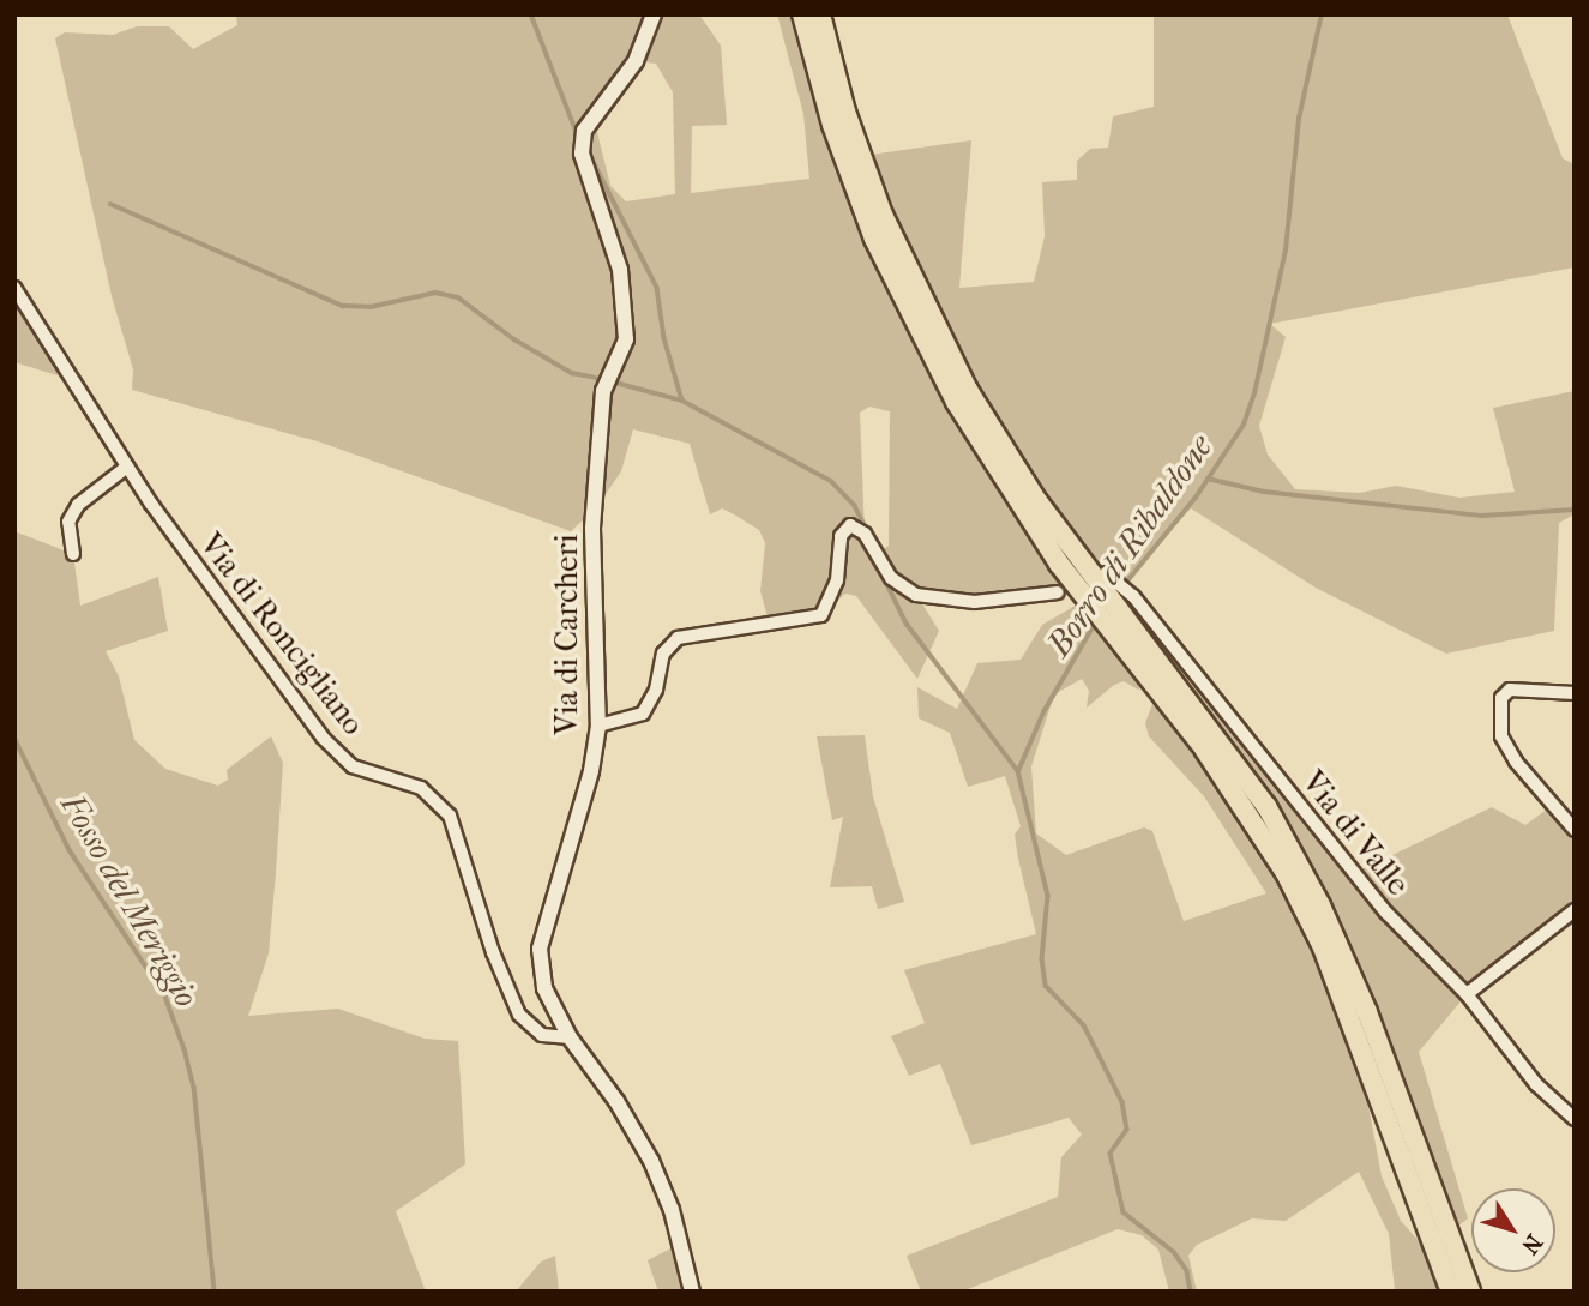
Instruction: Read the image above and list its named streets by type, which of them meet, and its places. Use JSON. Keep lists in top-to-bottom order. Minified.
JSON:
{"streets":{"street":["Via di Roncigliano","Via di Carcheri","Via di Valle"]},"crossings":[["Via di Roncigliano","Via di Carcheri"]],"water":["Borro di Ribaldone","Fosso del Meriggio"],"north":"bottom right"}
